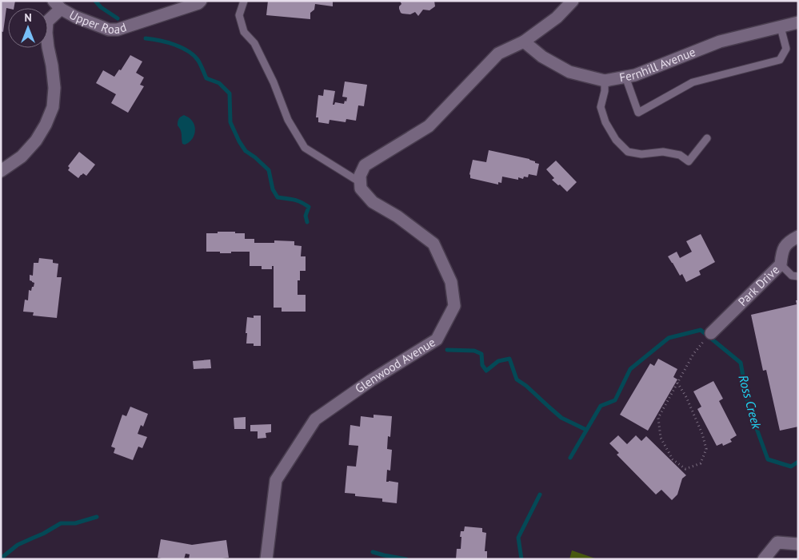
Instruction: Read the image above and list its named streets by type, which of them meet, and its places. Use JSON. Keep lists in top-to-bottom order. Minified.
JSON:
{"streets":{"street":["Upper Road","Fernhill Avenue","Park Drive","Glenwood Avenue"]},"water":["Ross Creek"],"north":"top"}
